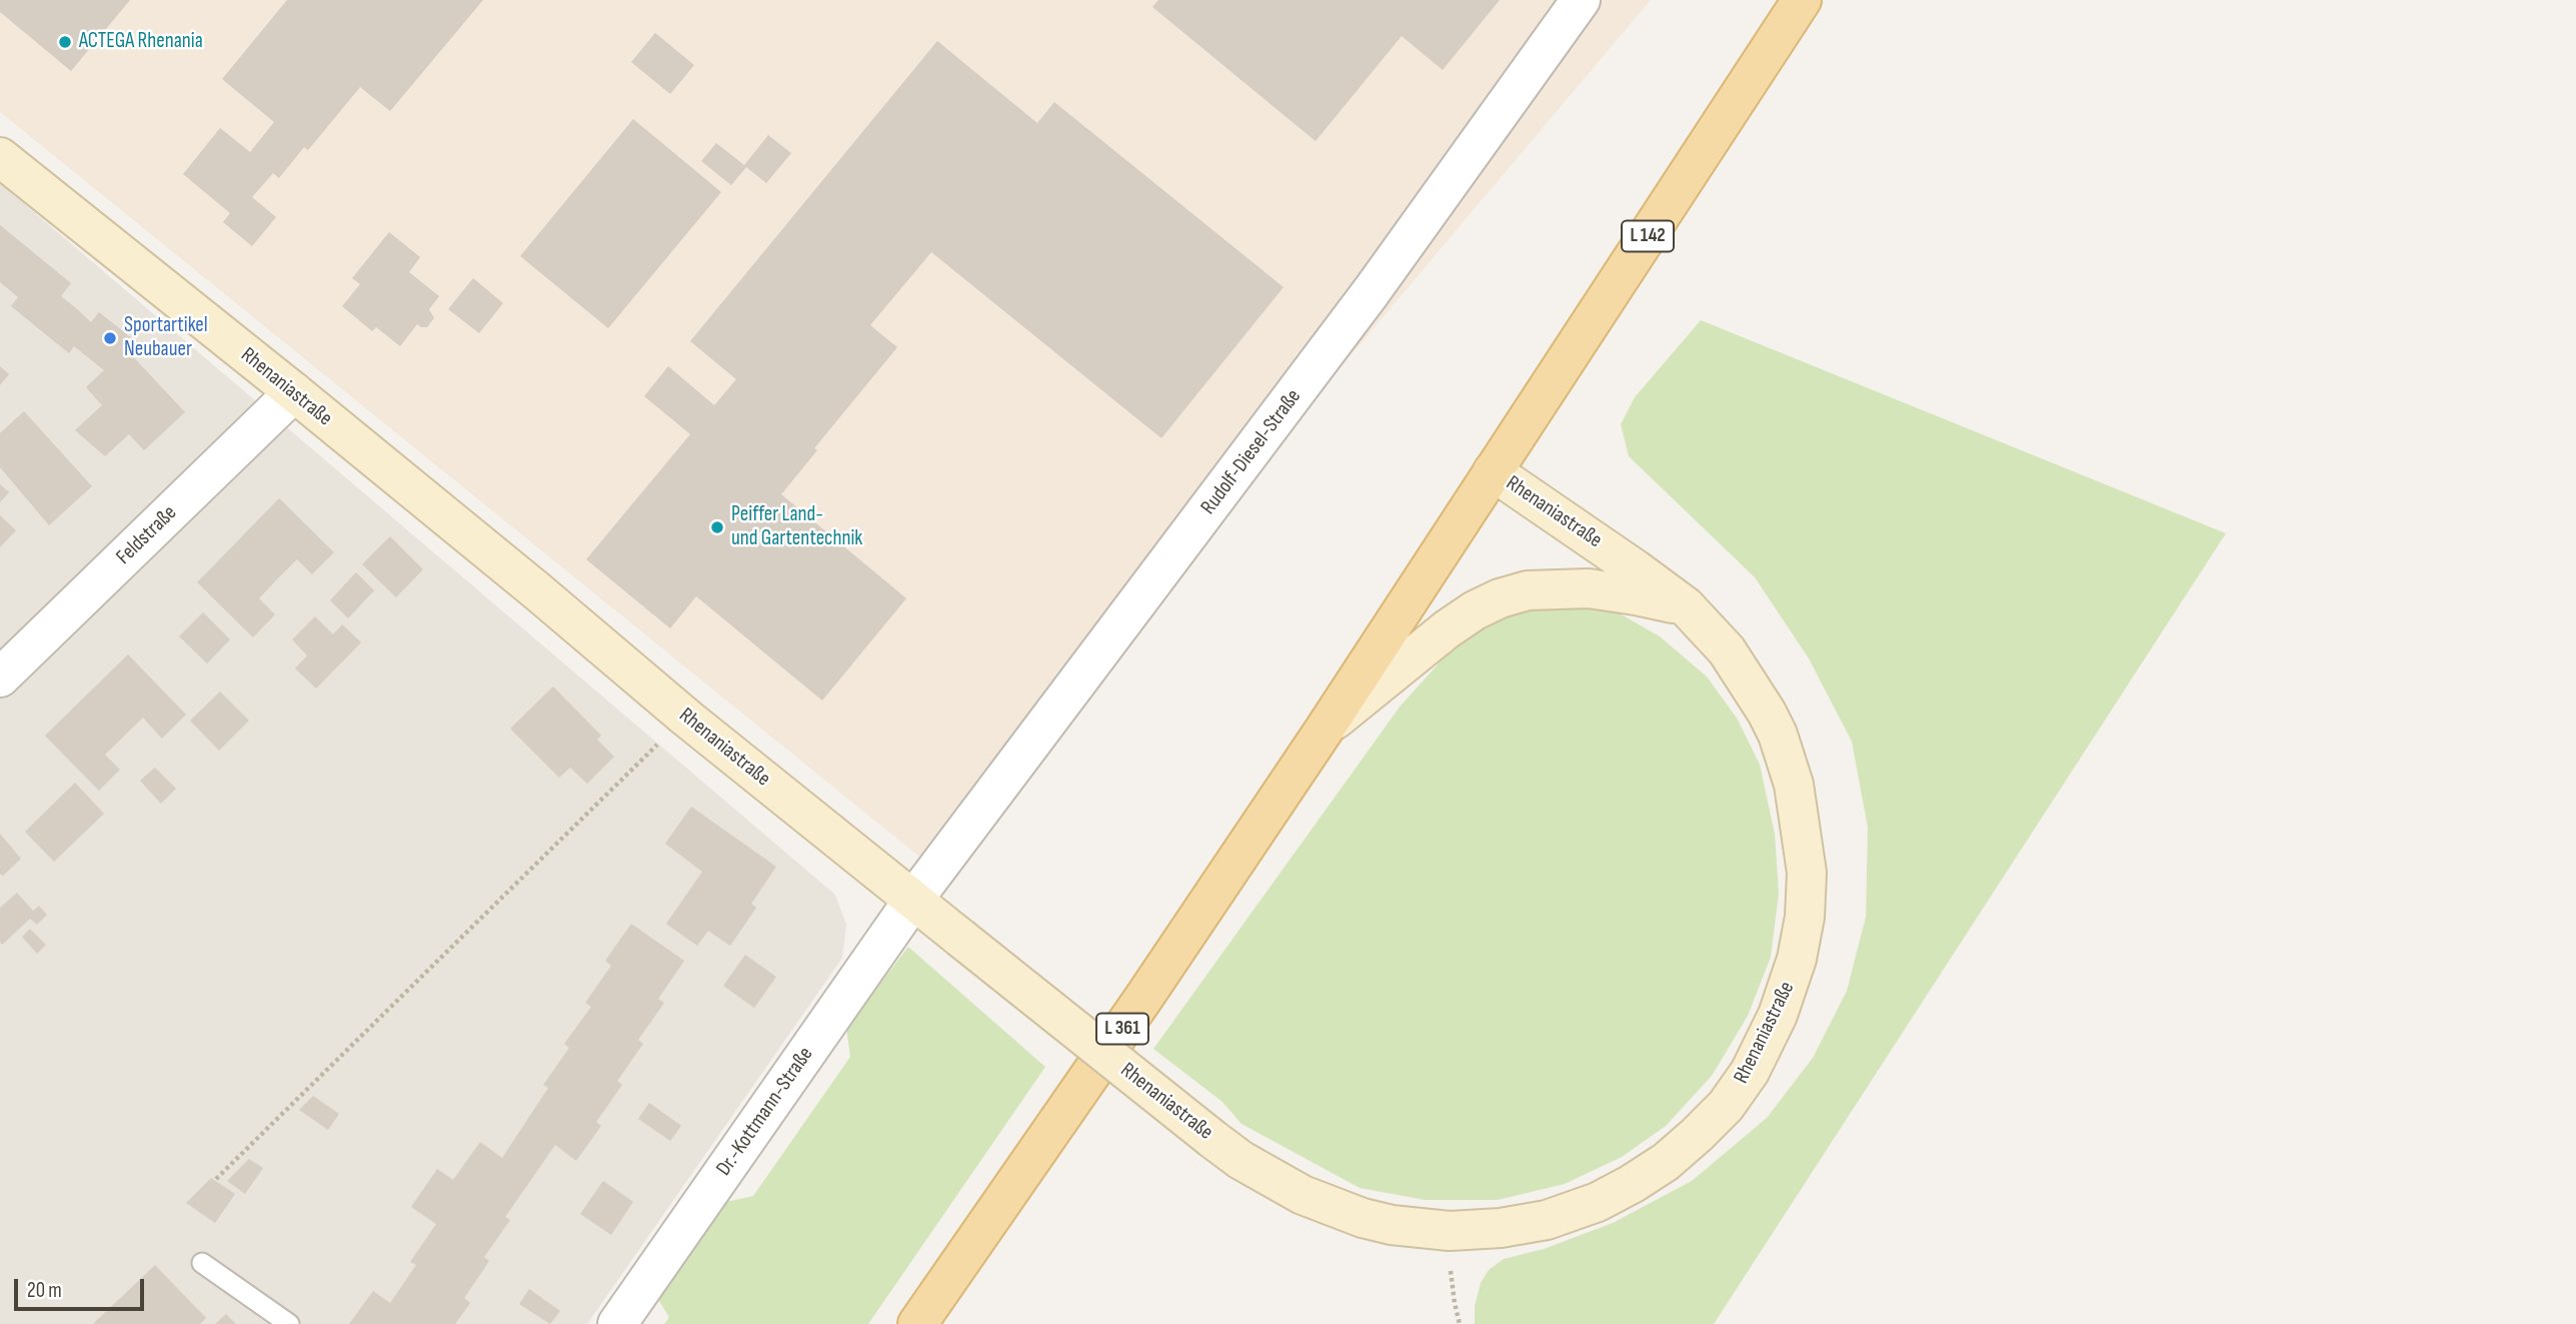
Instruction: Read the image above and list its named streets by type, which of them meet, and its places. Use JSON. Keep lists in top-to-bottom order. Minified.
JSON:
{"streets":{"main road":["L 142","Rhenaniastraße","L 361"],"street":["Rudolf-Diesel-Straße","Feldstraße","Dr.-Kottmann-Straße"]},"crossings":[["L 142","Rhenaniastraße"],["L 142","L 361"],["Rhenaniastraße","Rudolf-Diesel-Straße"],["Rhenaniastraße","Feldstraße"],["Rhenaniastraße","L 361"],["Rhenaniastraße","Dr.-Kottmann-Straße"],["Rudolf-Diesel-Straße","Dr.-Kottmann-Straße"]],"places":["ACTEGA Rhenania","Sportartikel Neubauer","Peiffer Land- und Gartentechnik"],"scale_bar":"20 m"}
